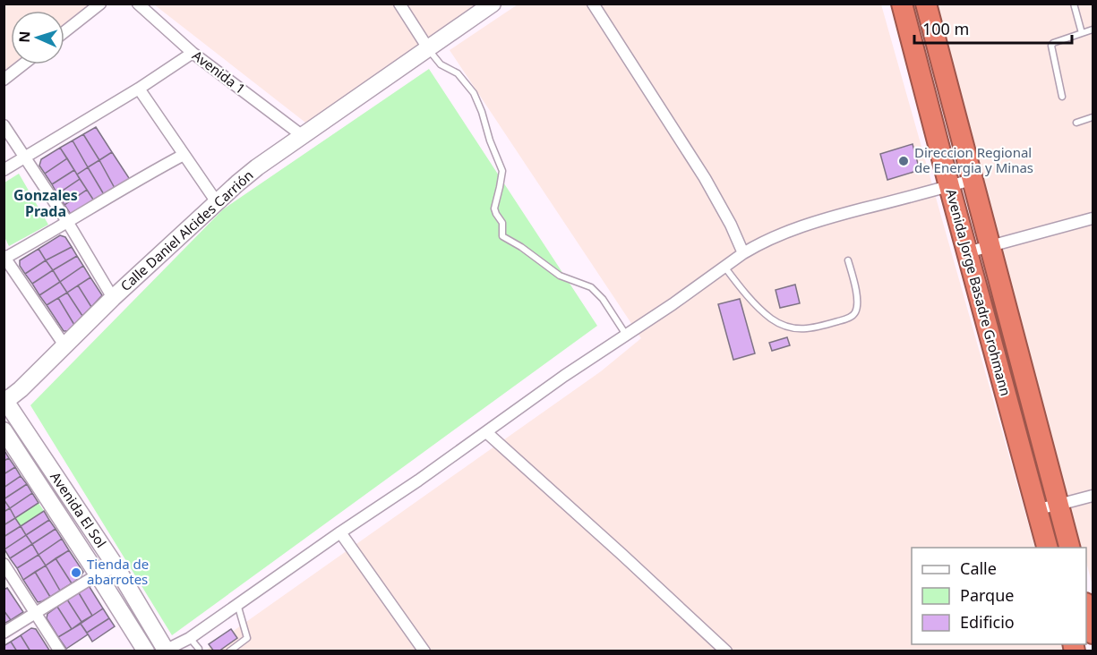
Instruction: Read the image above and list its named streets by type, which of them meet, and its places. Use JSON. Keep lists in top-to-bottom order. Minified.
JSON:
{"streets":{"highway":["Avenida Jorge Basadre Grohmann"],"street":["Avenida 1","Calle Daniel Alcides Carrión","Avenida El Sol"]},"crossings":[["Avenida 1","Calle Daniel Alcides Carrión"],["Calle Daniel Alcides Carrión","Avenida El Sol"]],"districts":["Gonzales Prada"],"places":["Direccion Regional de Energia y Minas","Tienda de abarrotes"],"legend":["Calle","Parque","Edificio"],"scale_bar":"100 m","north":"left"}
